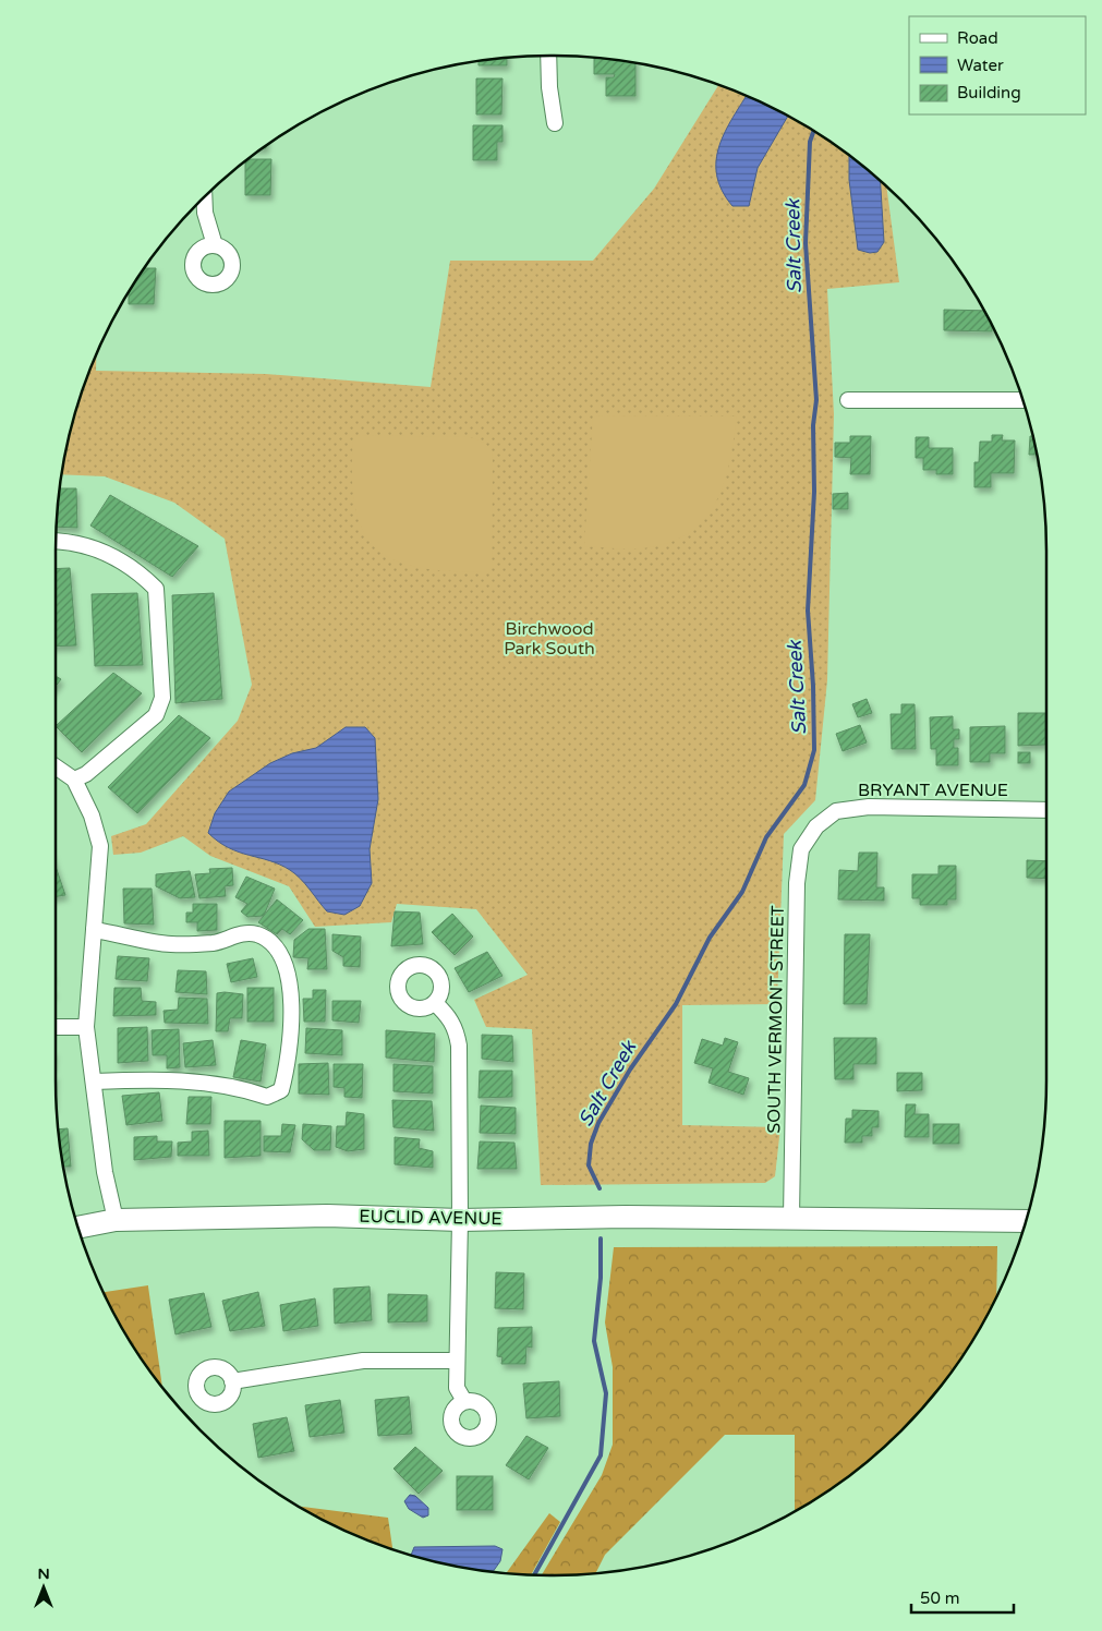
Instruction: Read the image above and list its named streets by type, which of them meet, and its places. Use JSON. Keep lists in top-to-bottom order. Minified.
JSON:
{"streets":{"main road":["EUCLID AVENUE"],"street":["BRYANT AVENUE","SOUTH VERMONT STREET"]},"crossings":[["BRYANT AVENUE","SOUTH VERMONT STREET"],["SOUTH VERMONT STREET","EUCLID AVENUE"]],"water":["Salt Creek"],"parks":["Birchwood Park South"],"legend":["Road","Water","Building"],"scale_bar":"50 m","north":"top"}
